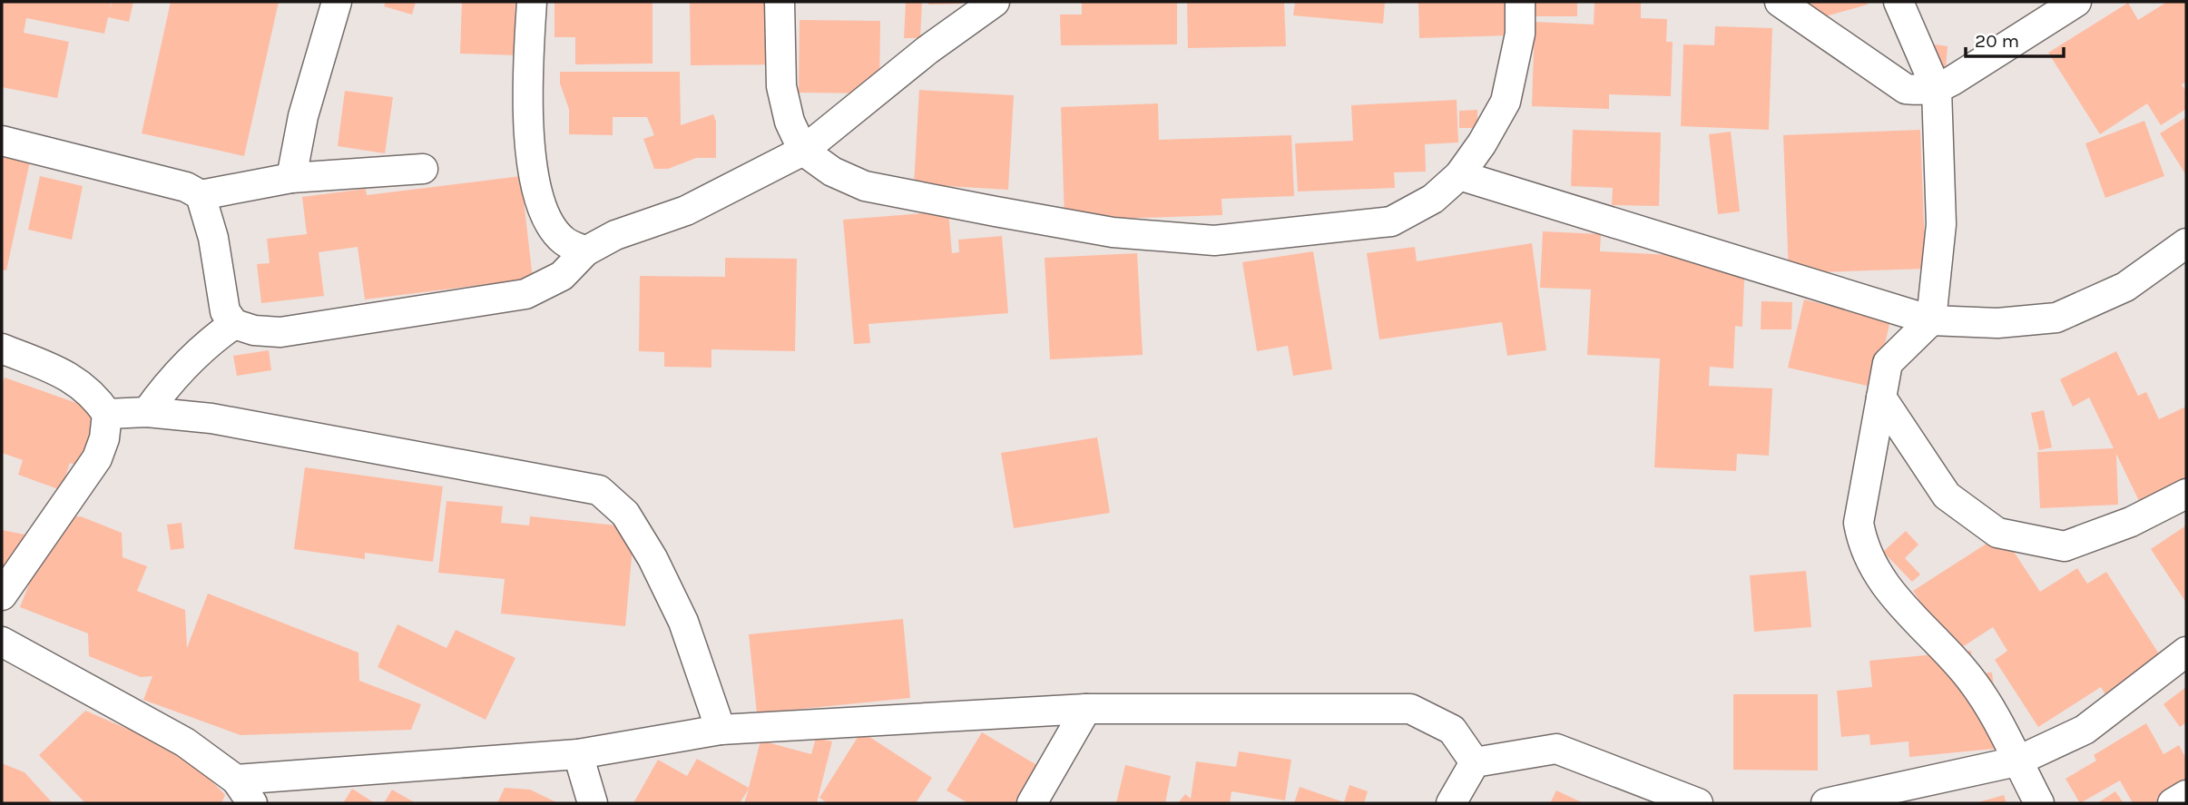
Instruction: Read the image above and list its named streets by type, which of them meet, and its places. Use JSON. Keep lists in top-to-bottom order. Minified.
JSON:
{"scale_bar":"20 m"}
